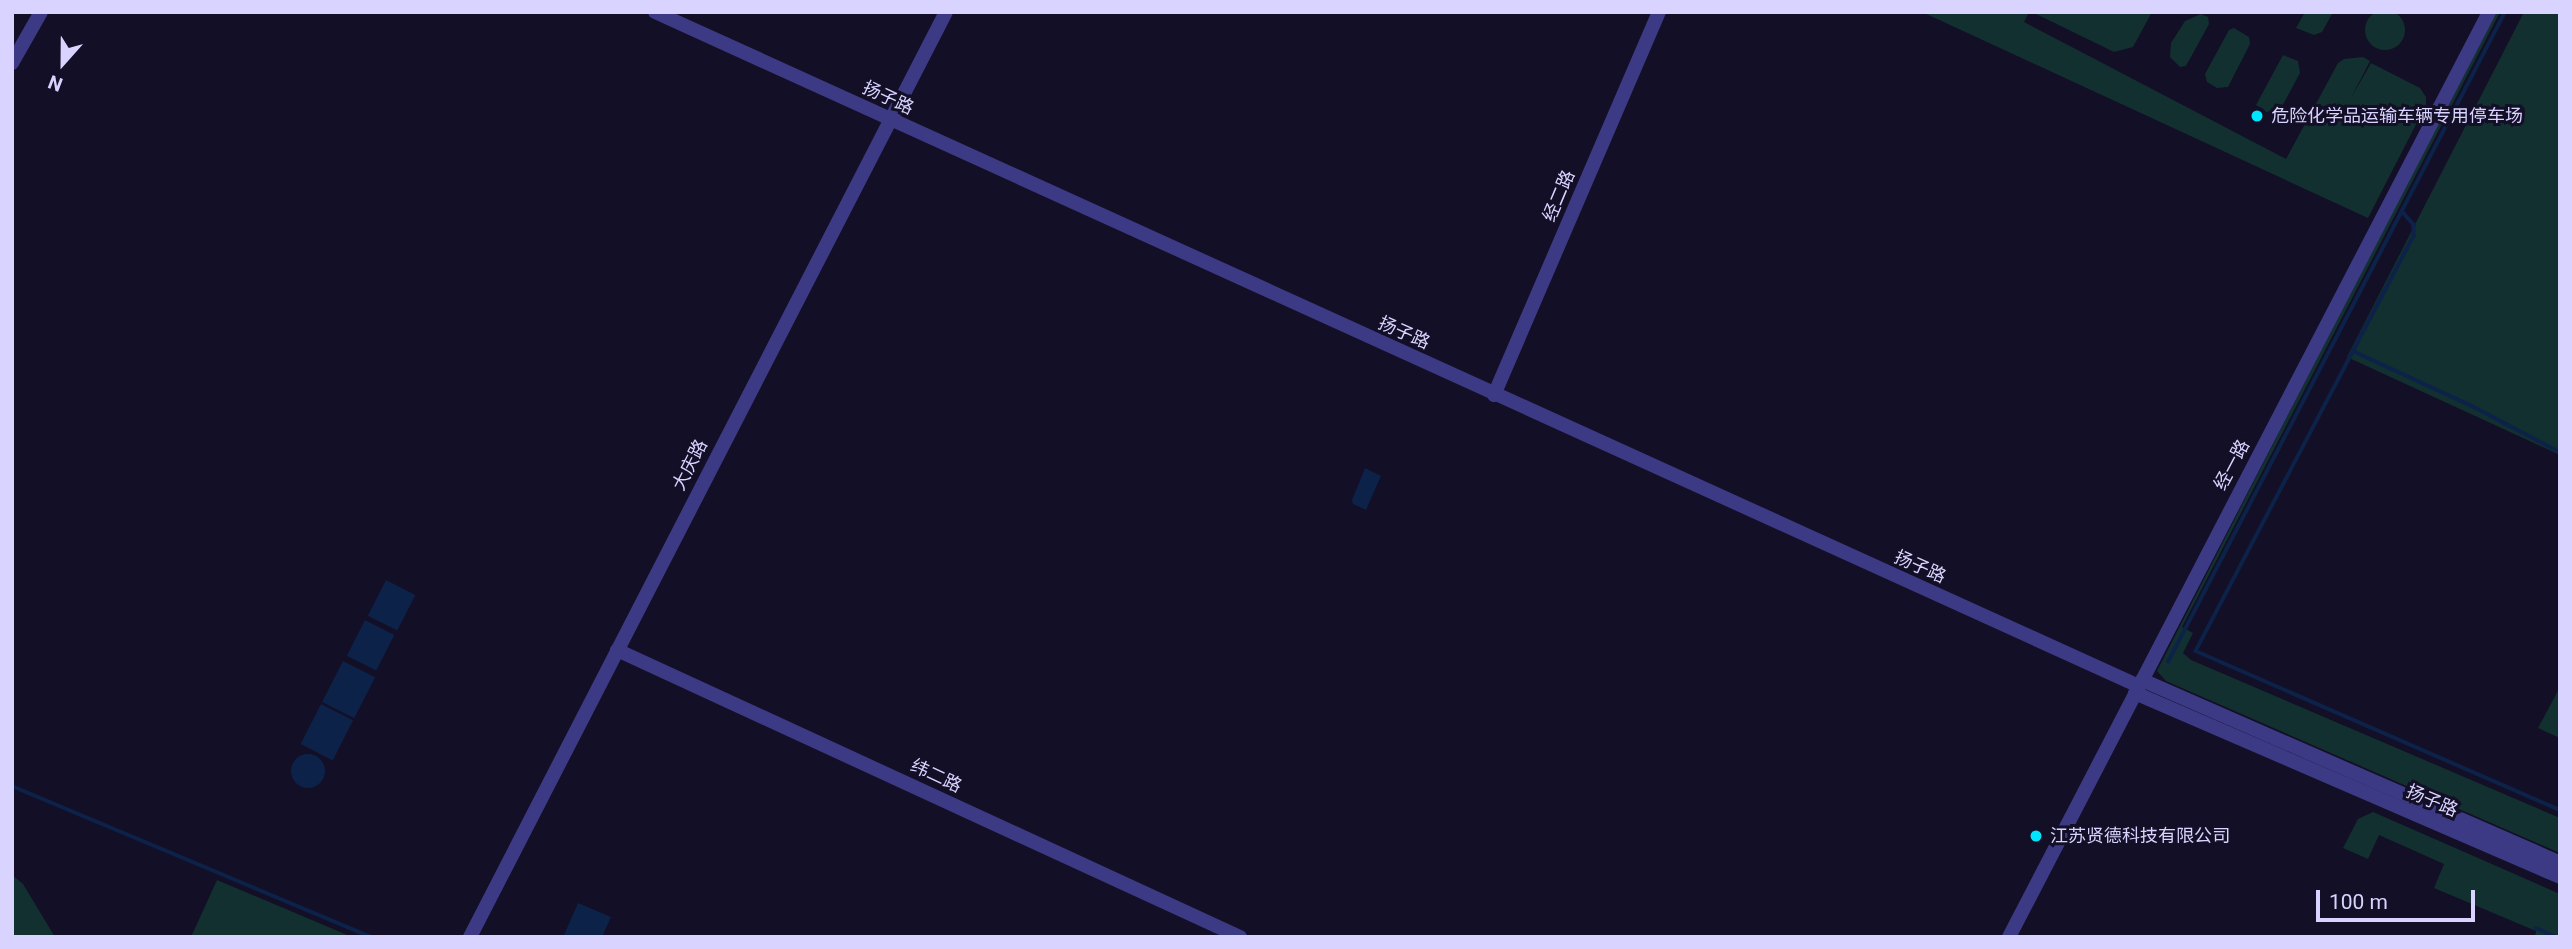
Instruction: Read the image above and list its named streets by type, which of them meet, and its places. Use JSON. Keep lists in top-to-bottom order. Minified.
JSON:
{"streets":{"street":["扬子路","经二路","大庆路","经一路","纬二路"]},"crossings":[["扬子路","经二路"],["扬子路","大庆路"],["扬子路","经一路"],["大庆路","纬二路"]],"places":["危险化学品运输车辆专用停车场","江苏贤德科技有限公司"],"scale_bar":"100 m","north":"bottom"}
